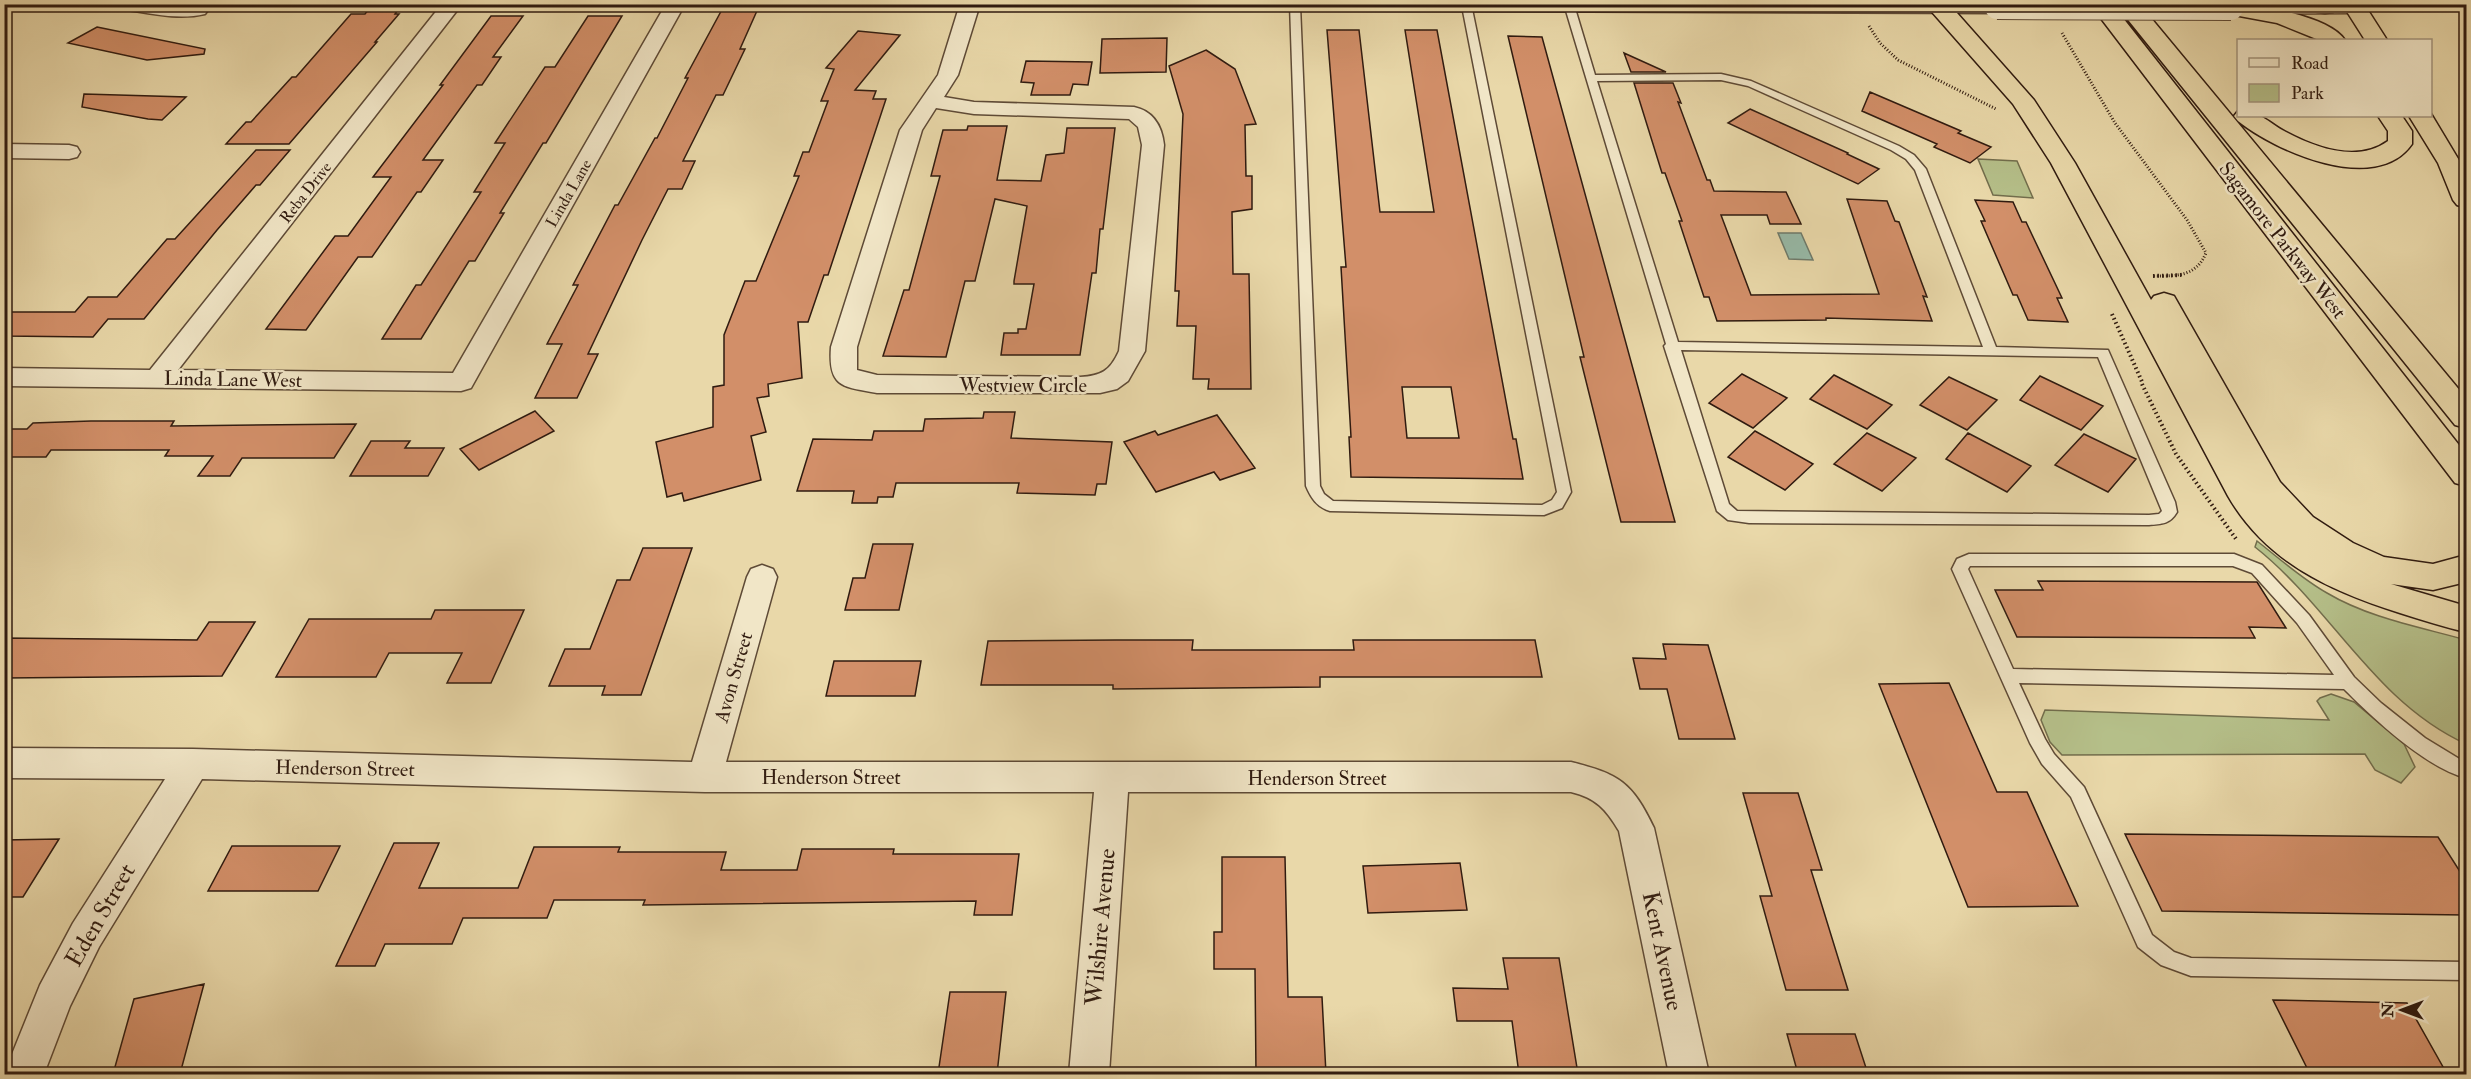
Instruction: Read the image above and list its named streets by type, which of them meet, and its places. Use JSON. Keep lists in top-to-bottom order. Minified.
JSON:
{"streets":{"highway":["Sagamore Parkway West"],"street":["Reba Drive","Linda Lane","Linda Lane West","Westview Circle","Avon Street","Henderson Street","Eden Street","Wilshire Avenue","Kent Avenue"]},"crossings":[["Reba Drive","Linda Lane West"],["Linda Lane","Linda Lane West"],["Avon Street","Henderson Street"],["Henderson Street","Eden Street"],["Henderson Street","Wilshire Avenue"],["Henderson Street","Kent Avenue"]],"legend":["Road","Park"],"north":"left"}
